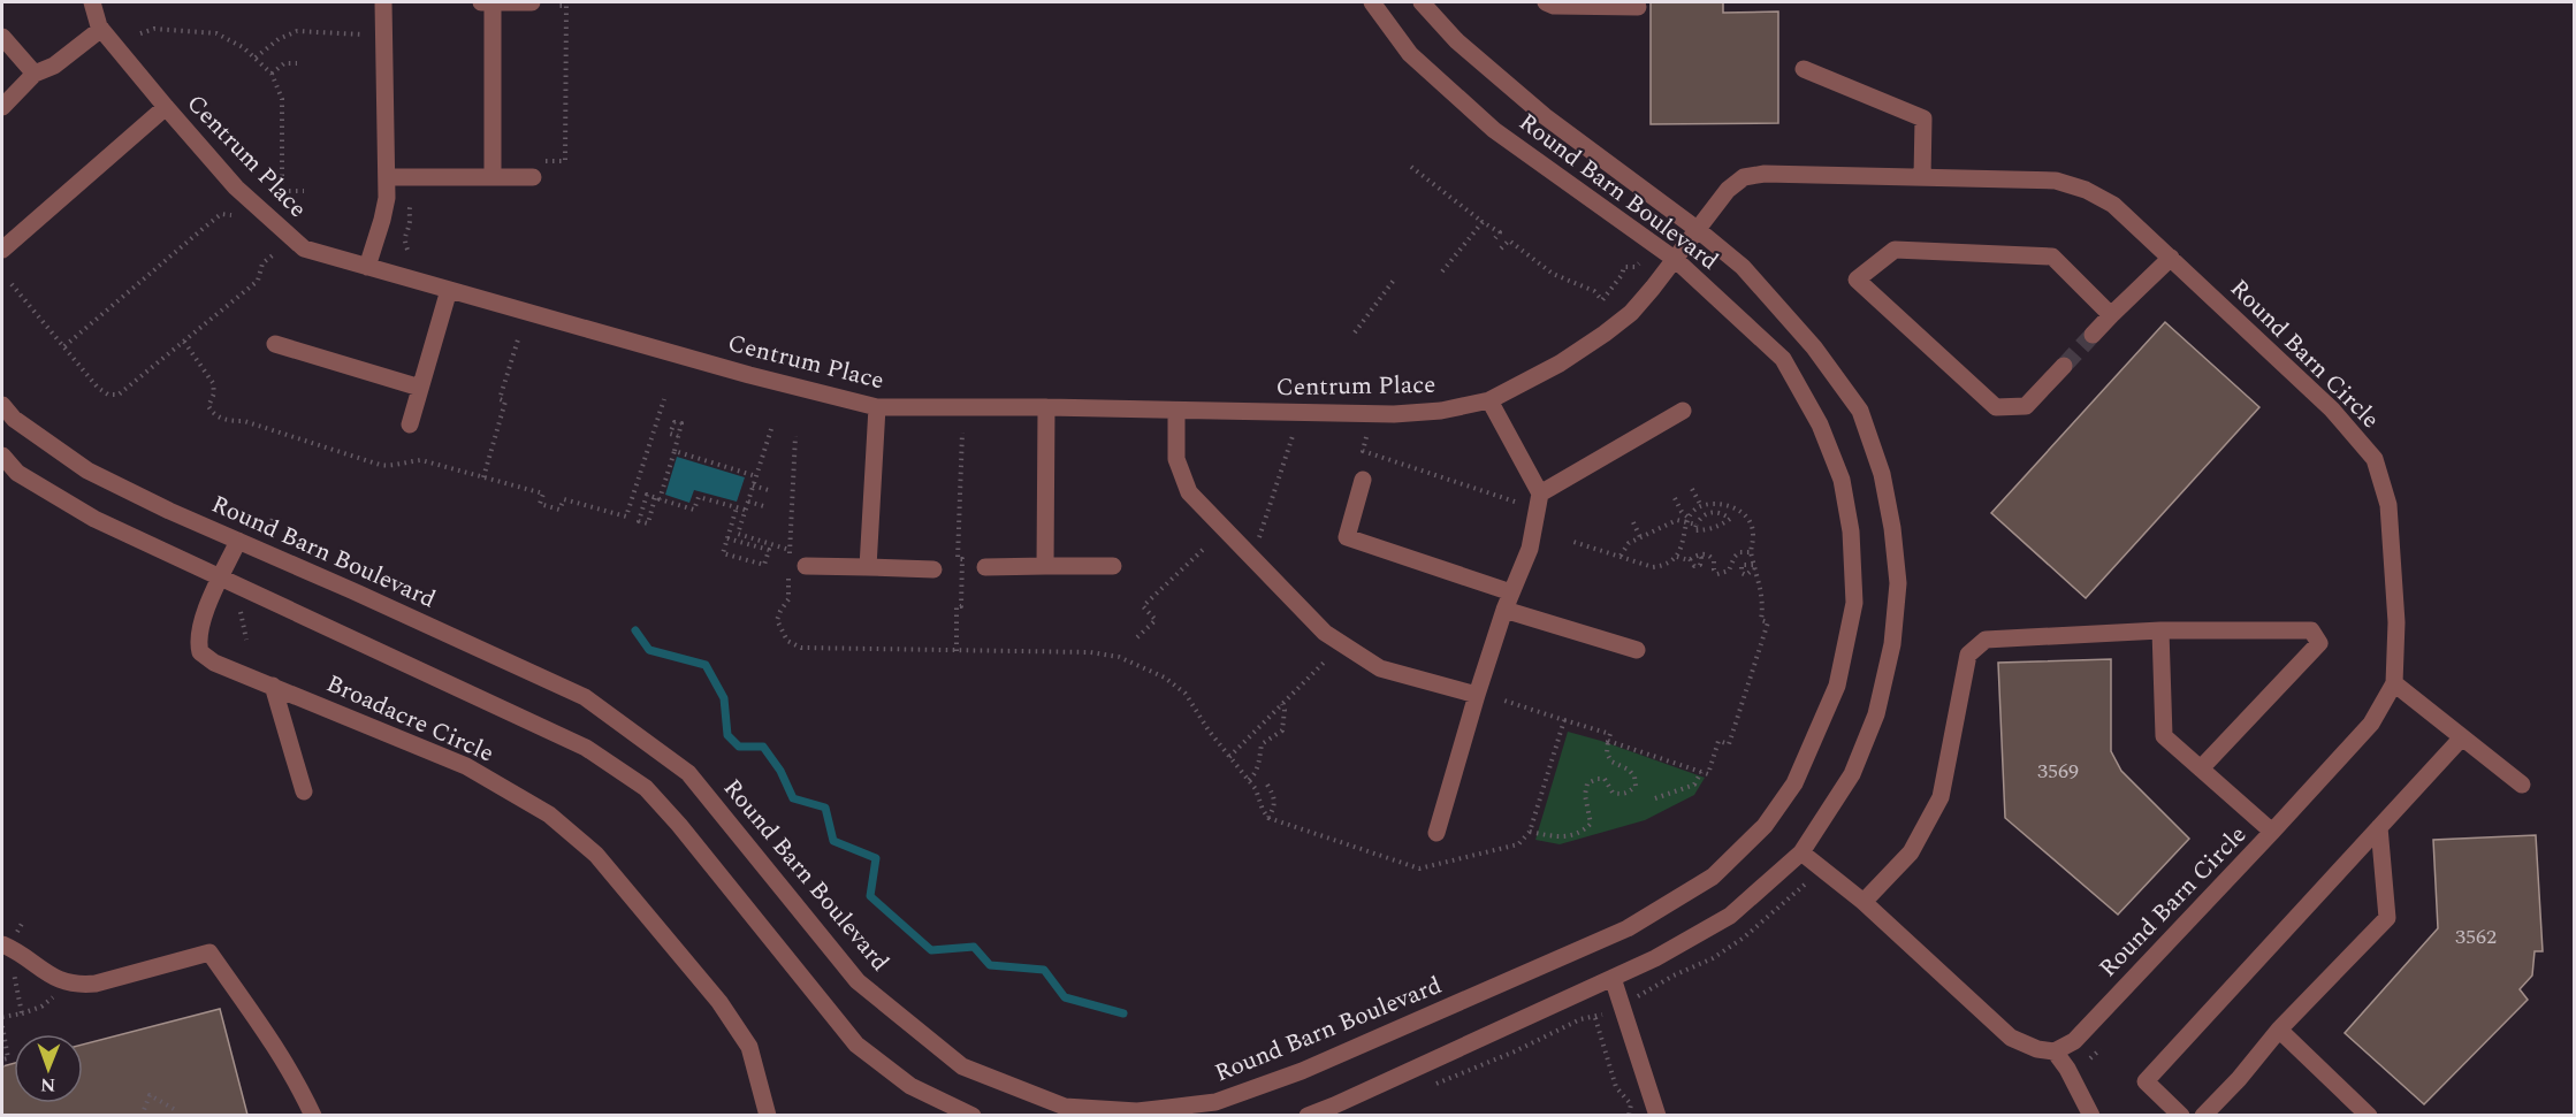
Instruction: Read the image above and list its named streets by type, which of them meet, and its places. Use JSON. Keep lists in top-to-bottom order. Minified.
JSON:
{"streets":{"street":["Centrum Place","Round Barn Boulevard","Round Barn Circle","Broadacre Circle"]},"crossings":[["Centrum Place","Round Barn Boulevard"],["Centrum Place","Round Barn Circle"],["Round Barn Boulevard","Round Barn Circle"],["Round Barn Boulevard","Broadacre Circle"]],"house_numbers":["3569","3562"],"north":"bottom"}
